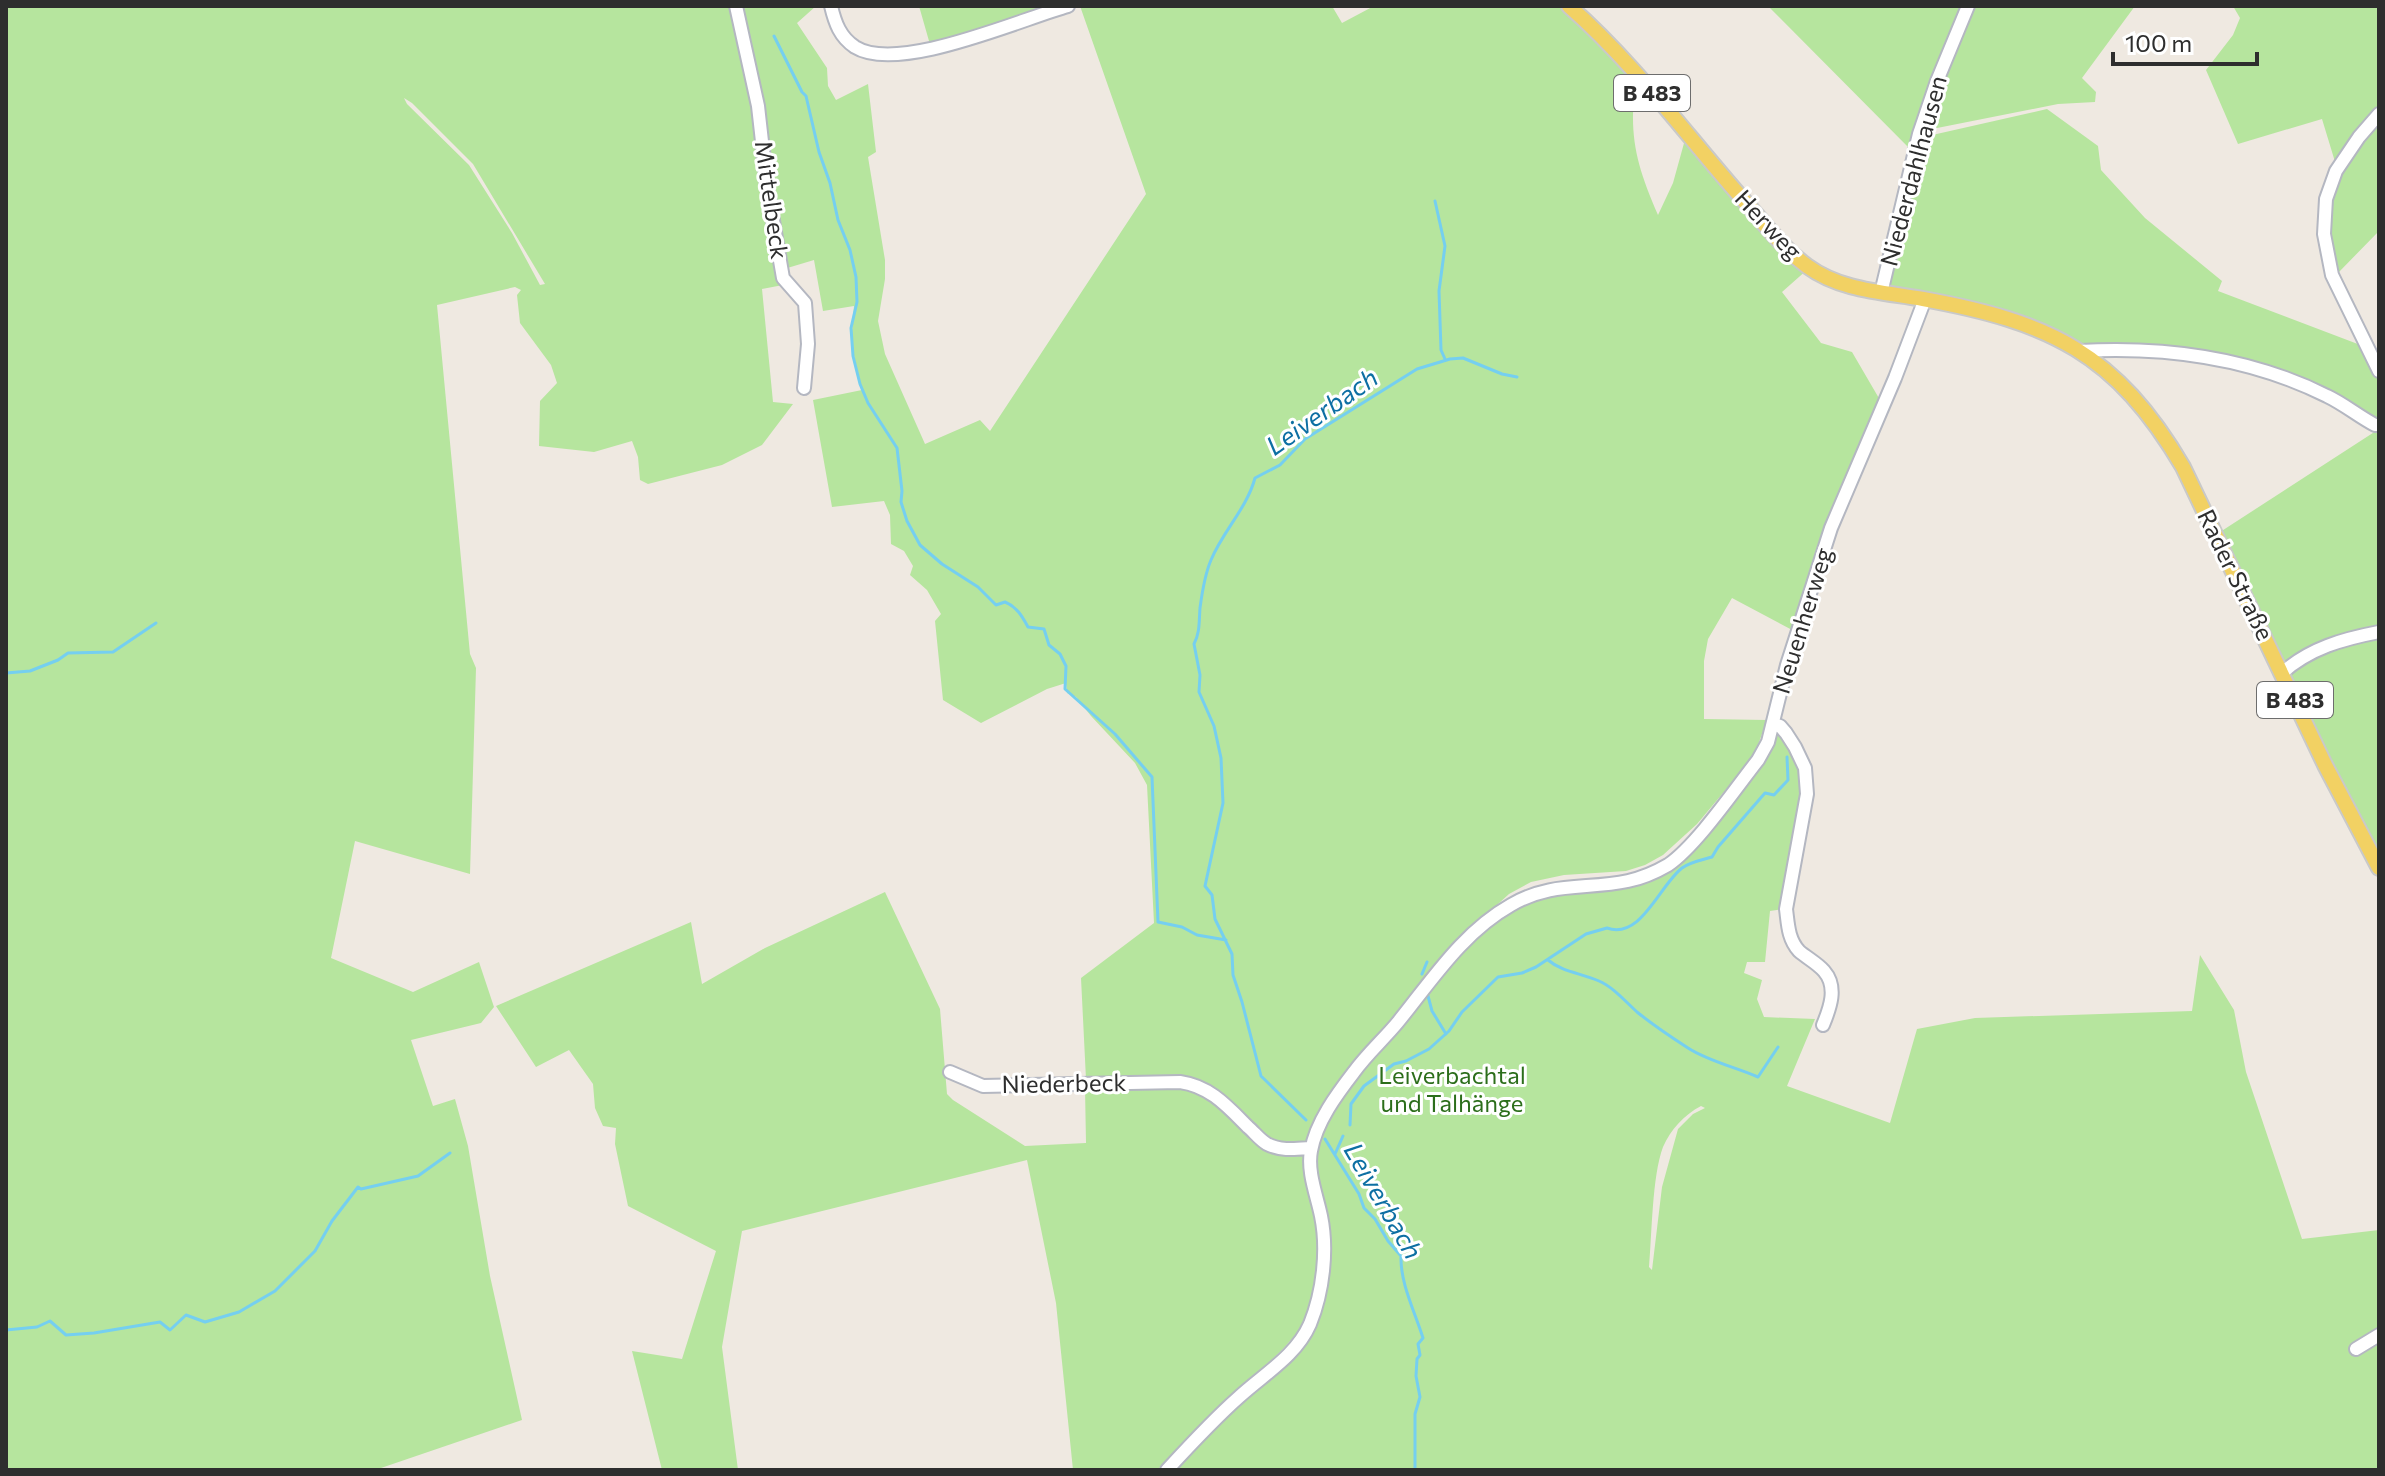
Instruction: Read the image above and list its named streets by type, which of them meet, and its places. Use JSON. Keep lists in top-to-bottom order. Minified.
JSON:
{"streets":{"main road":["B 483","Herweg","Rader Straße"],"street":["Niederdahlhausen","Mittelbeck","Neuenherweg","Niederbeck"]},"crossings":[["Niederdahlhausen","Herweg"],["Herweg","Rader Straße"],["Herweg","Neuenherweg"]],"water":["Leiverbach"],"parks":["Leiverbachtal und Talhänge"],"scale_bar":"100 m"}
